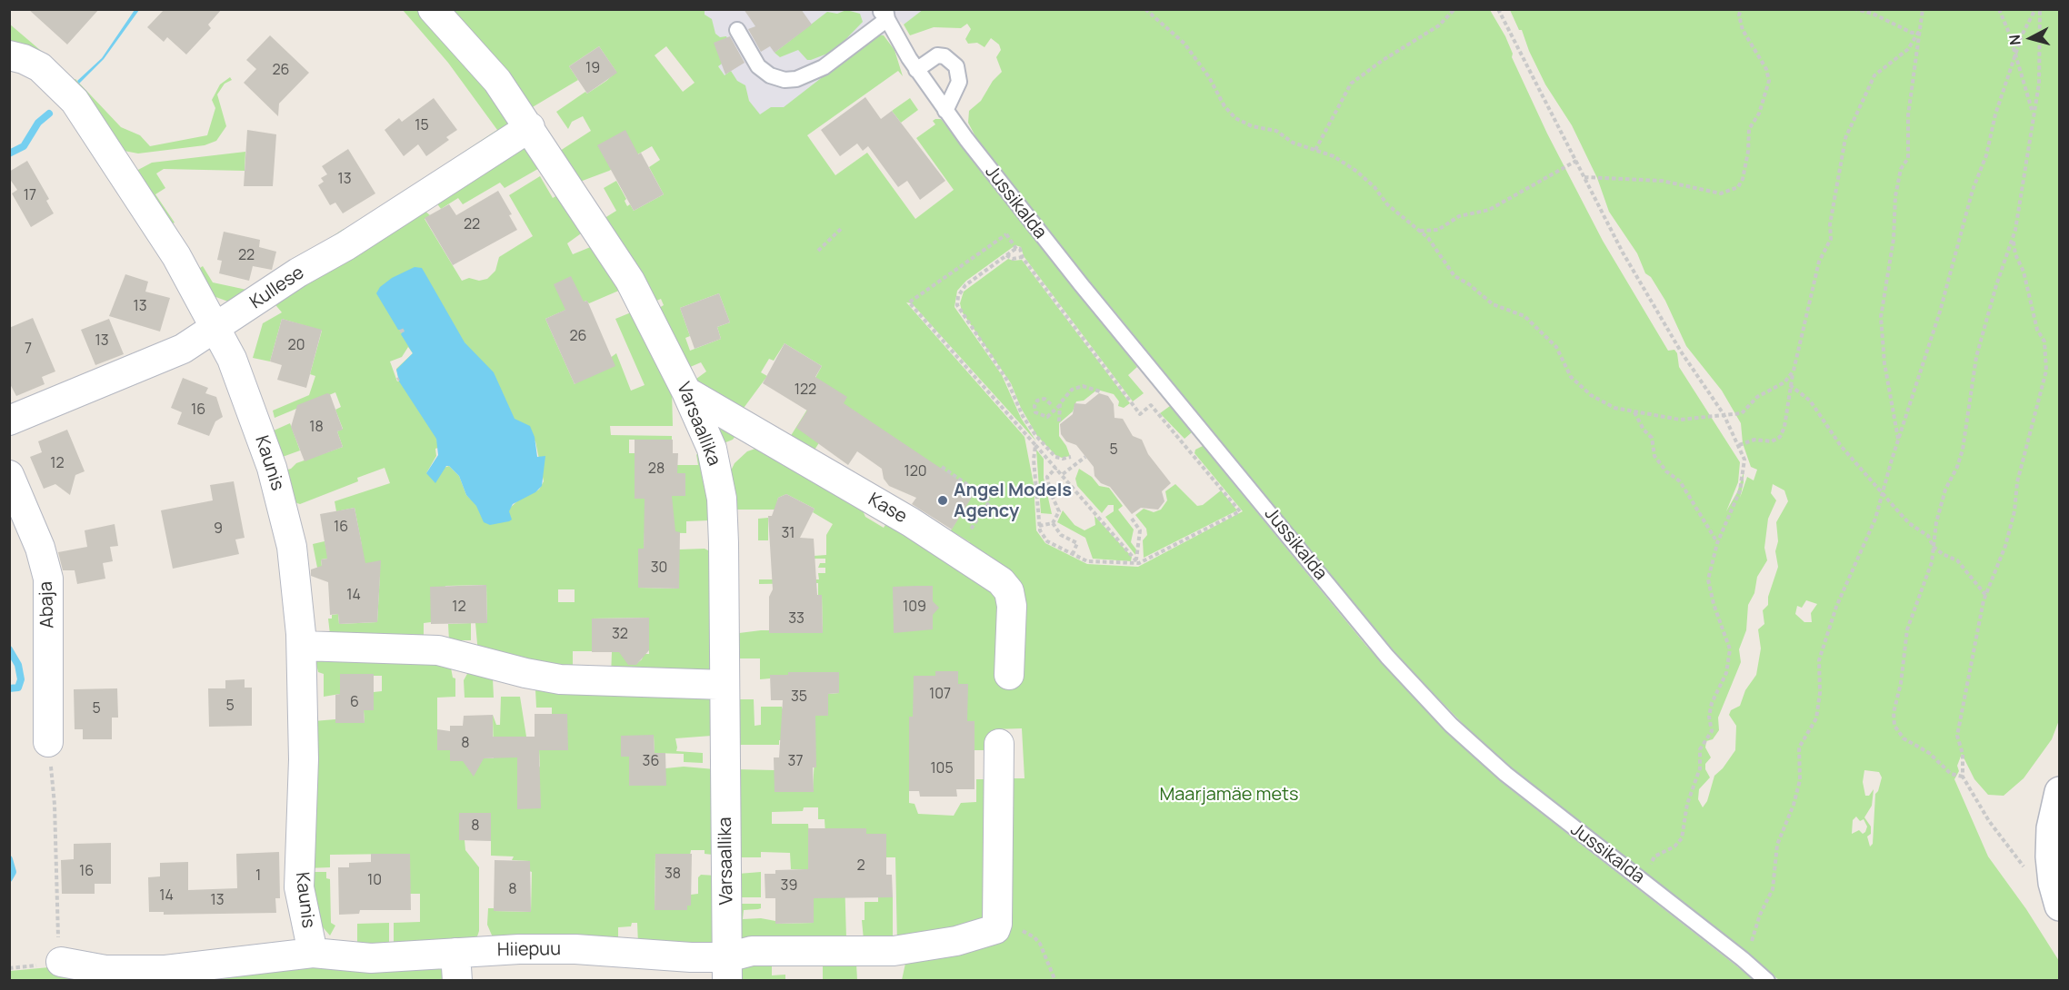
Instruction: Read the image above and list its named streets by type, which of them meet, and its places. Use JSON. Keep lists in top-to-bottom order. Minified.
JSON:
{"streets":{"street":["Kullese","Varsaallika","Kaunis","Kase","Abaja","Hiiepuu"],"lane":["Jussikalda"]},"crossings":[["Kullese","Varsaallika"],["Kullese","Kaunis"],["Varsaallika","Kase"],["Varsaallika","Hiiepuu"],["Kaunis","Hiiepuu"]],"parks":["Maarjamäe mets"],"places":["Angel Models Agency"],"house_numbers":["19","26","15","13","17","22","22","13","26","13","20","7","122","16","18","5","12","28","120","16","9","31","30","14","12","109","33","32","107","35","6","5","5","8","36","37","105","8","2","16","38","1","10","39","8","14","13"],"north":"left"}
